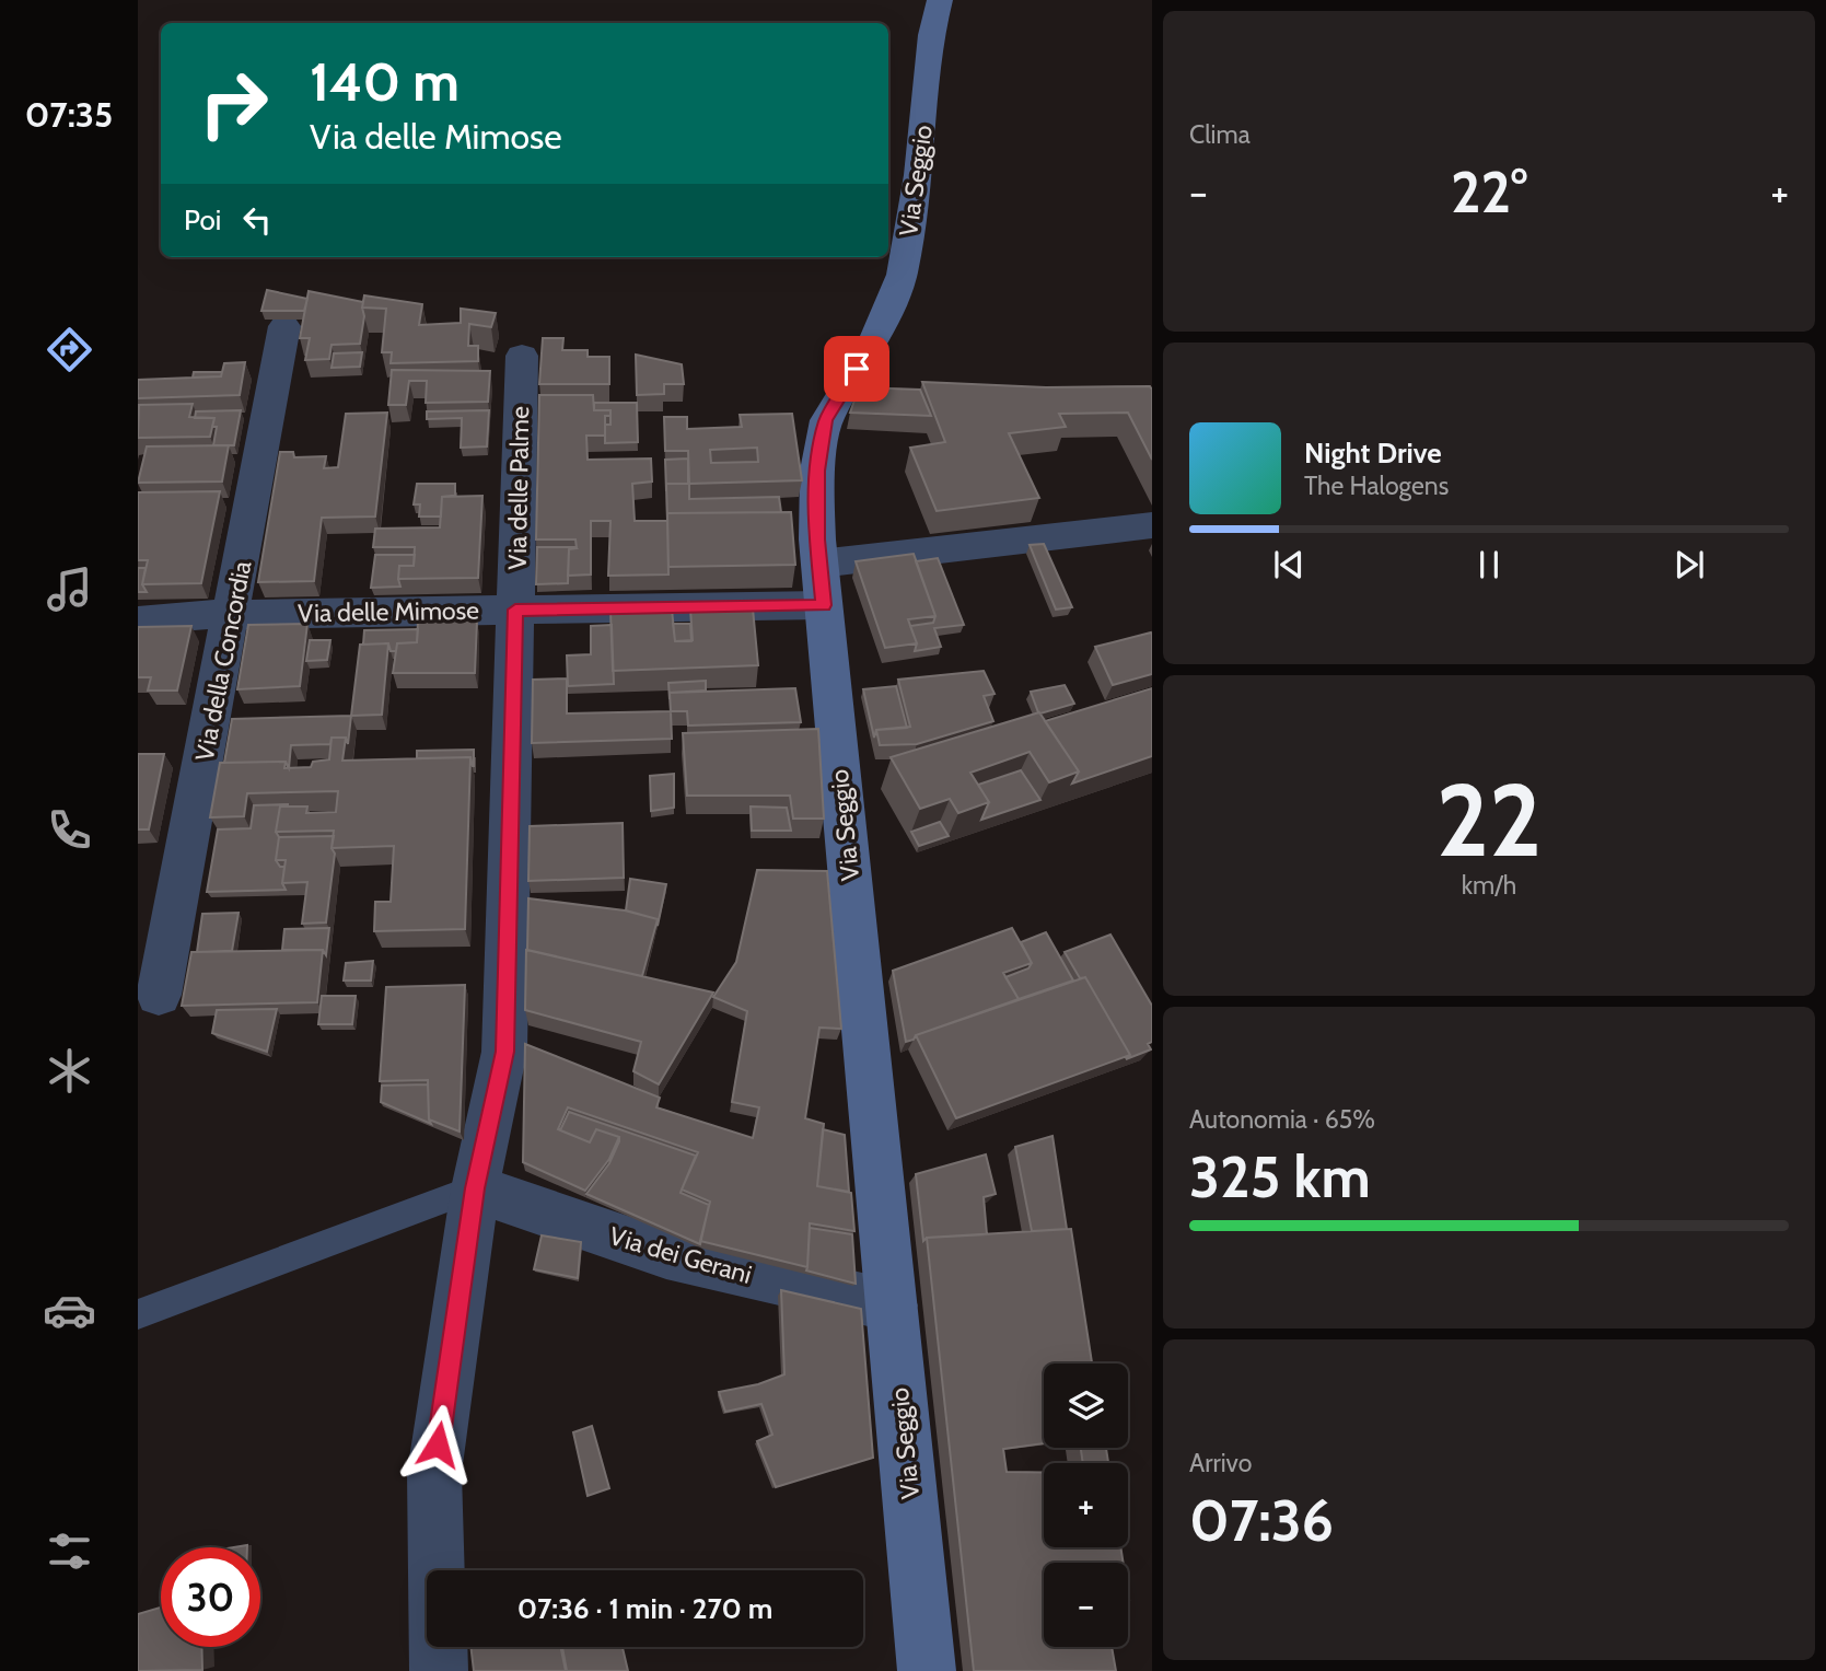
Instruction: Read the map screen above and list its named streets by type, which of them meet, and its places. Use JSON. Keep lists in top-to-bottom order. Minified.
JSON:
{"streets":{"street":["Via Seggio","Via delle Palme","Via delle Mimose","Via della Concordia","Via dei Gerani"]},"crossings":[["Via Seggio","Via delle Mimose"],["Via Seggio","Via dei Gerani"],["Via delle Palme","Via delle Mimose"],["Via delle Palme","Via dei Gerani"],["Via delle Mimose","Via della Concordia"]],"page":{"tabs":"07:35","tile":["Clima",["22","km/h"],["Autonomia · 65%","325 km"],["Arrivo","07:36"]],"turn":["140 m","Via delle Mimose"],"heat":["−","22°","+"],"then":"Poi","song":["Night Drive","The Halogens"],"map_buttons":["+","−"],"limit":"30","trip":"07:36 · 1 min · 270 m"}}
